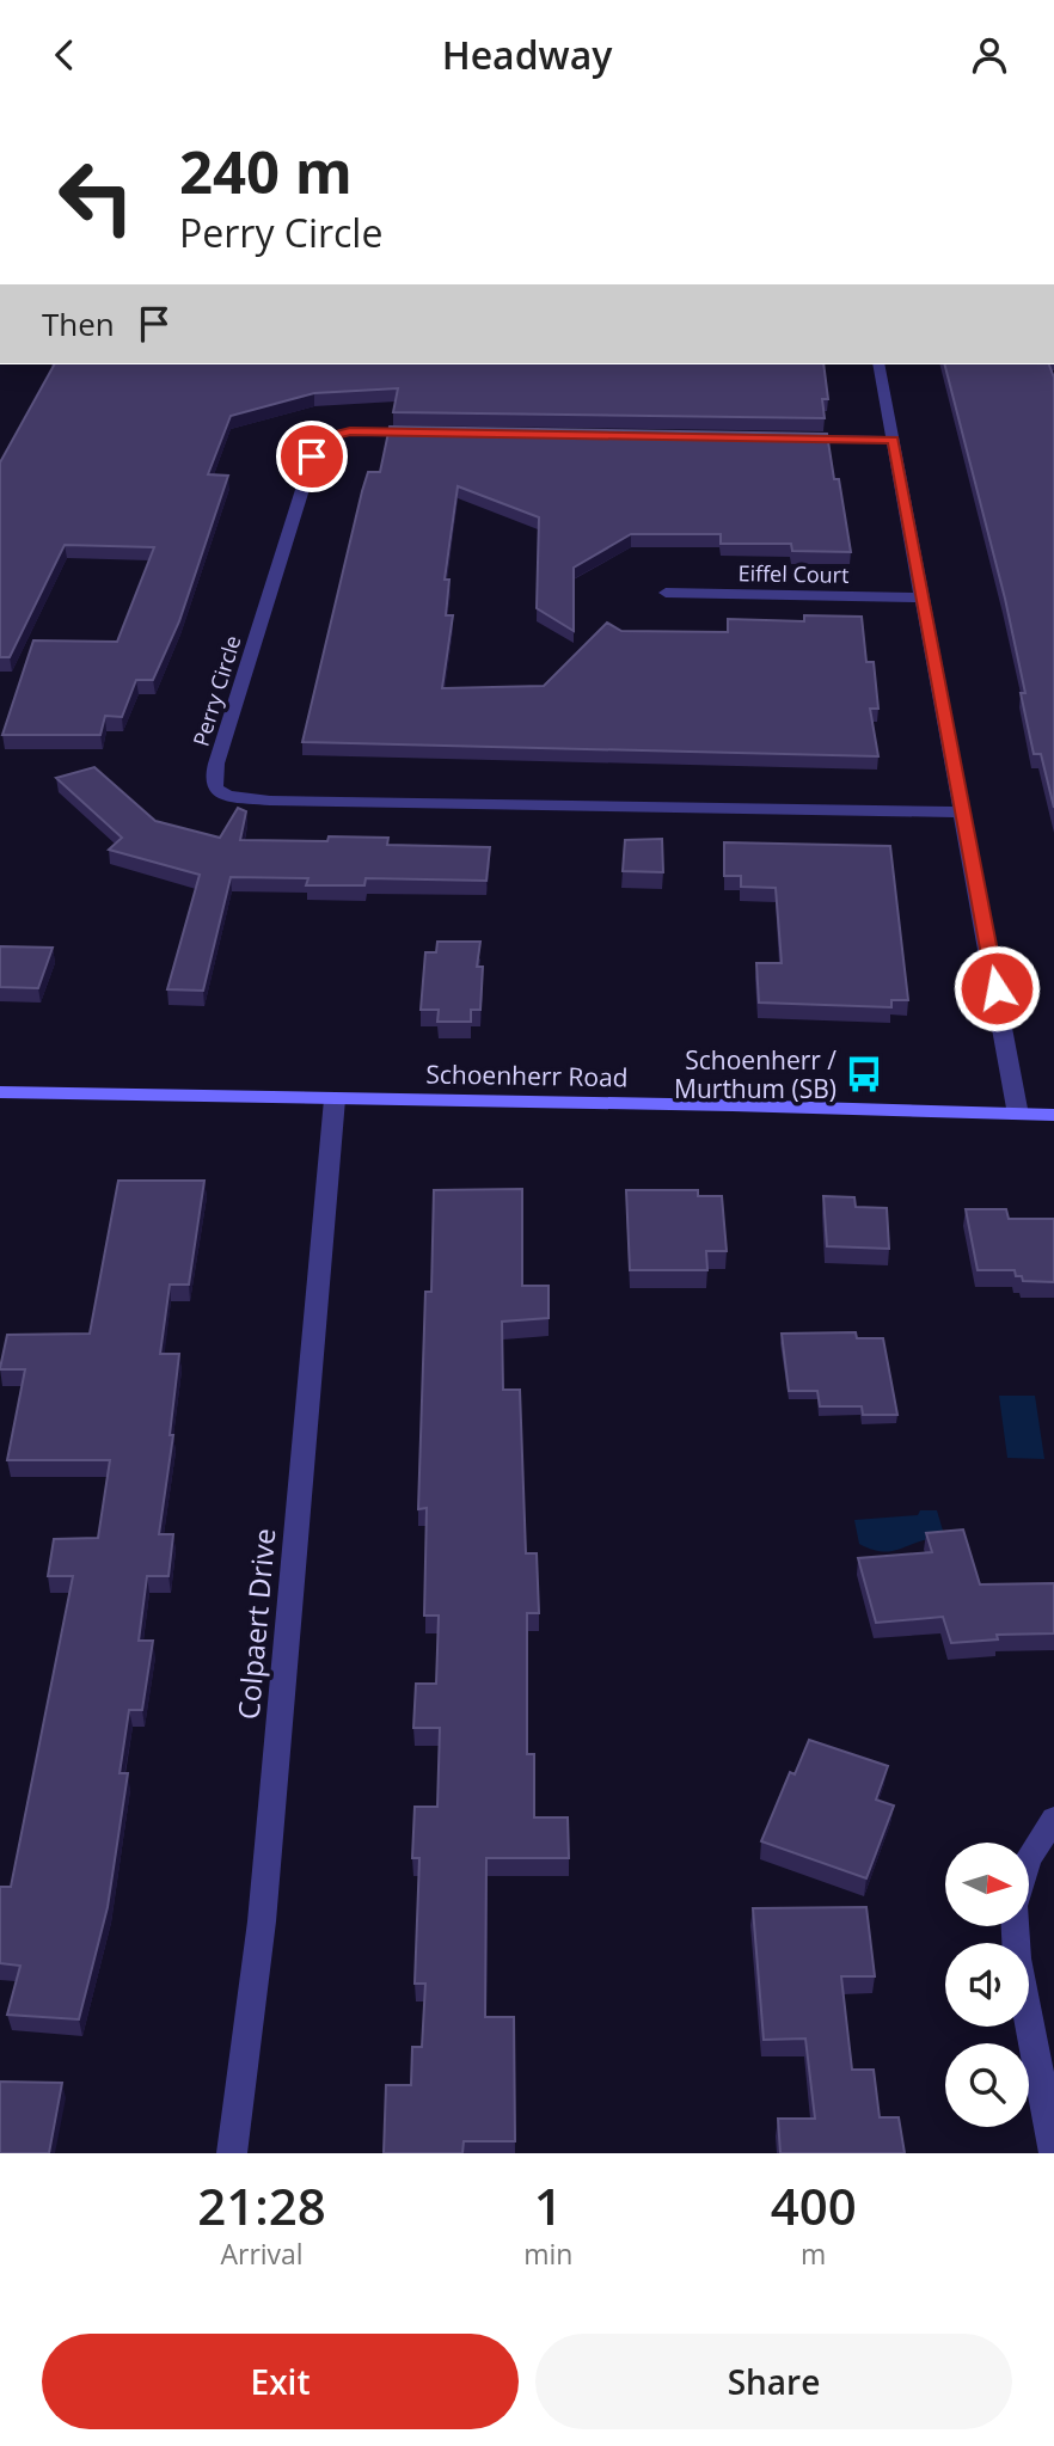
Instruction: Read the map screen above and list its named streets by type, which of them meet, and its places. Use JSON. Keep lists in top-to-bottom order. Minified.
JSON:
{"streets":{"main road":["Schoenherr Road"],"street":["Eiffel Court","Perry Circle","Colpaert Drive"]},"crossings":[["Schoenherr Road","Colpaert Drive"]],"places":{"bus stop":["Schoenherr / Murthum (SB)"]},"north":"right","page":{"header":"Headway","turn":["240 m","Perry Circle"],"then":"Then","eta":["21:28","Arrival","1","min","400","m"],"buttons":["Exit","Share"]}}
